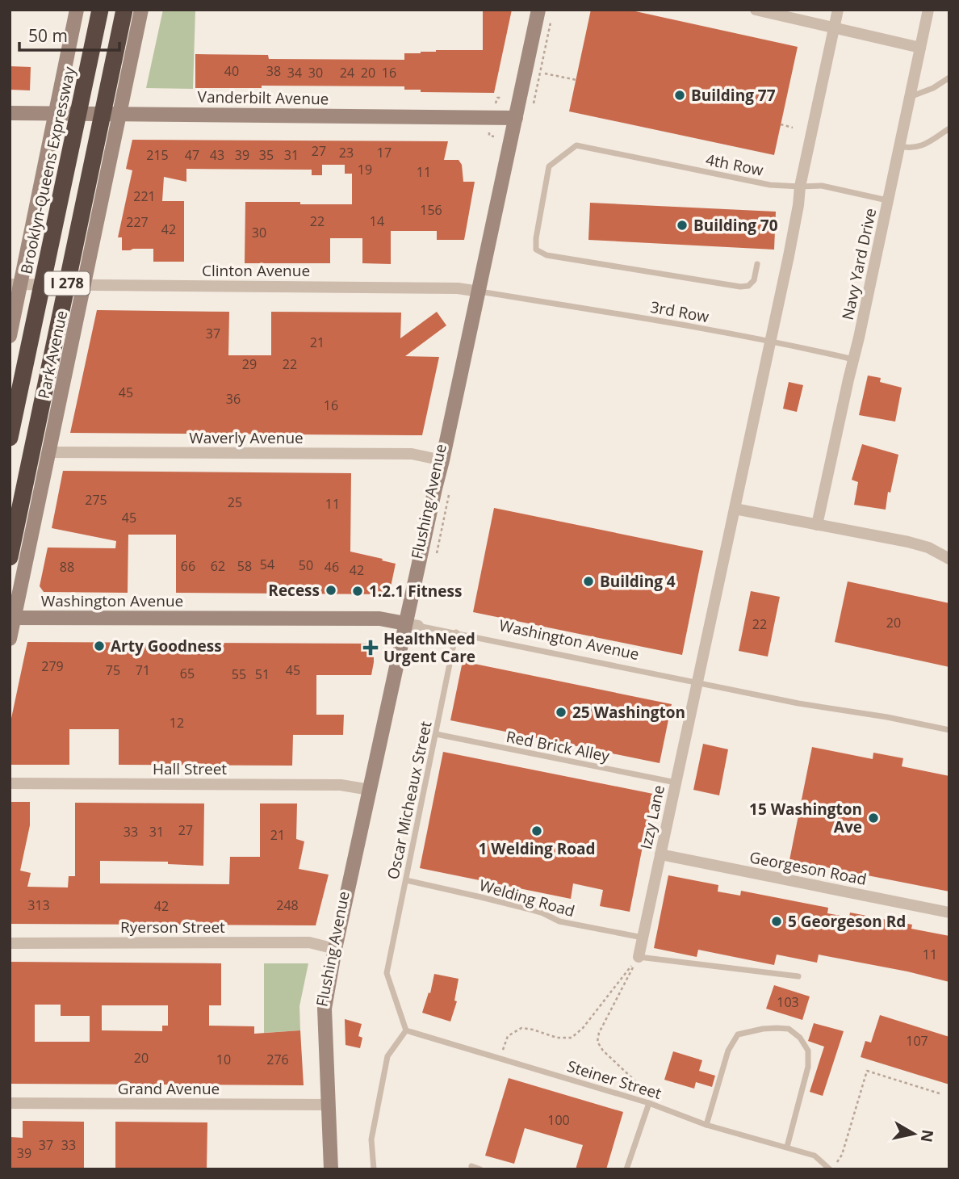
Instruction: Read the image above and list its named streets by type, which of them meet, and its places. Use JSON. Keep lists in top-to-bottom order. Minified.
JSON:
{"streets":{"highway":["Brooklyn-Queens Expressway","I 278"],"main road":["Vanderbilt Avenue","Park Avenue","Flushing Avenue","Washington Avenue"],"street":["Navy Yard Drive","Clinton Avenue","Waverly Avenue","Hall Street","Izzy Lane","Georgeson Road","Ryerson Street","Grand Avenue"],"lane":["4th Row","3rd Row","Red Brick Alley","Oscar Micheaux Street","Welding Road","Steiner Street"]},"crossings":[["Vanderbilt Avenue","Park Avenue"],["Vanderbilt Avenue","Flushing Avenue"],["4th Row","Navy Yard Drive"],["Navy Yard Drive","3rd Row"],["Clinton Avenue","3rd Row"],["Clinton Avenue","Park Avenue"],["Clinton Avenue","Flushing Avenue"],["Park Avenue","Waverly Avenue"],["Park Avenue","Washington Avenue"],["Waverly Avenue","Flushing Avenue"],["Flushing Avenue","Washington Avenue"],["Flushing Avenue","Hall Street"],["Flushing Avenue","Ryerson Street"],["Flushing Avenue","Grand Avenue"],["Washington Avenue","Oscar Micheaux Street"],["Washington Avenue","Izzy Lane"],["Red Brick Alley","Oscar Micheaux Street"],["Red Brick Alley","Izzy Lane"],["Oscar Micheaux Street","Welding Road"],["Oscar Micheaux Street","Steiner Street"],["Izzy Lane","Georgeson Road"],["Izzy Lane","Welding Road"]],"places":{"other":["Building 77","Building 70","Building 4","Recess","1.2.1 Fitness","Arty Goodness","25 Washington","15 Washington Ave","1 Welding Road","5 Georgeson Rd"],"health":["HealthNeed Urgent Care"]},"house_numbers":["40","38","34","30","24","20","16","27","23","17","215","47","43","39","35","31","19","11","221","156","22","14","227","42","30","37","21","29","22","45","36","16","275","25","11","45","54","50","66","62","58","88","46","42","20","22","279","75","71","45","65","55","51","12","27","33","31","21","313","248","42","11","103","107","20","10","276","100","37","33","39"],"scale_bar":"50 m","north":"right"}
